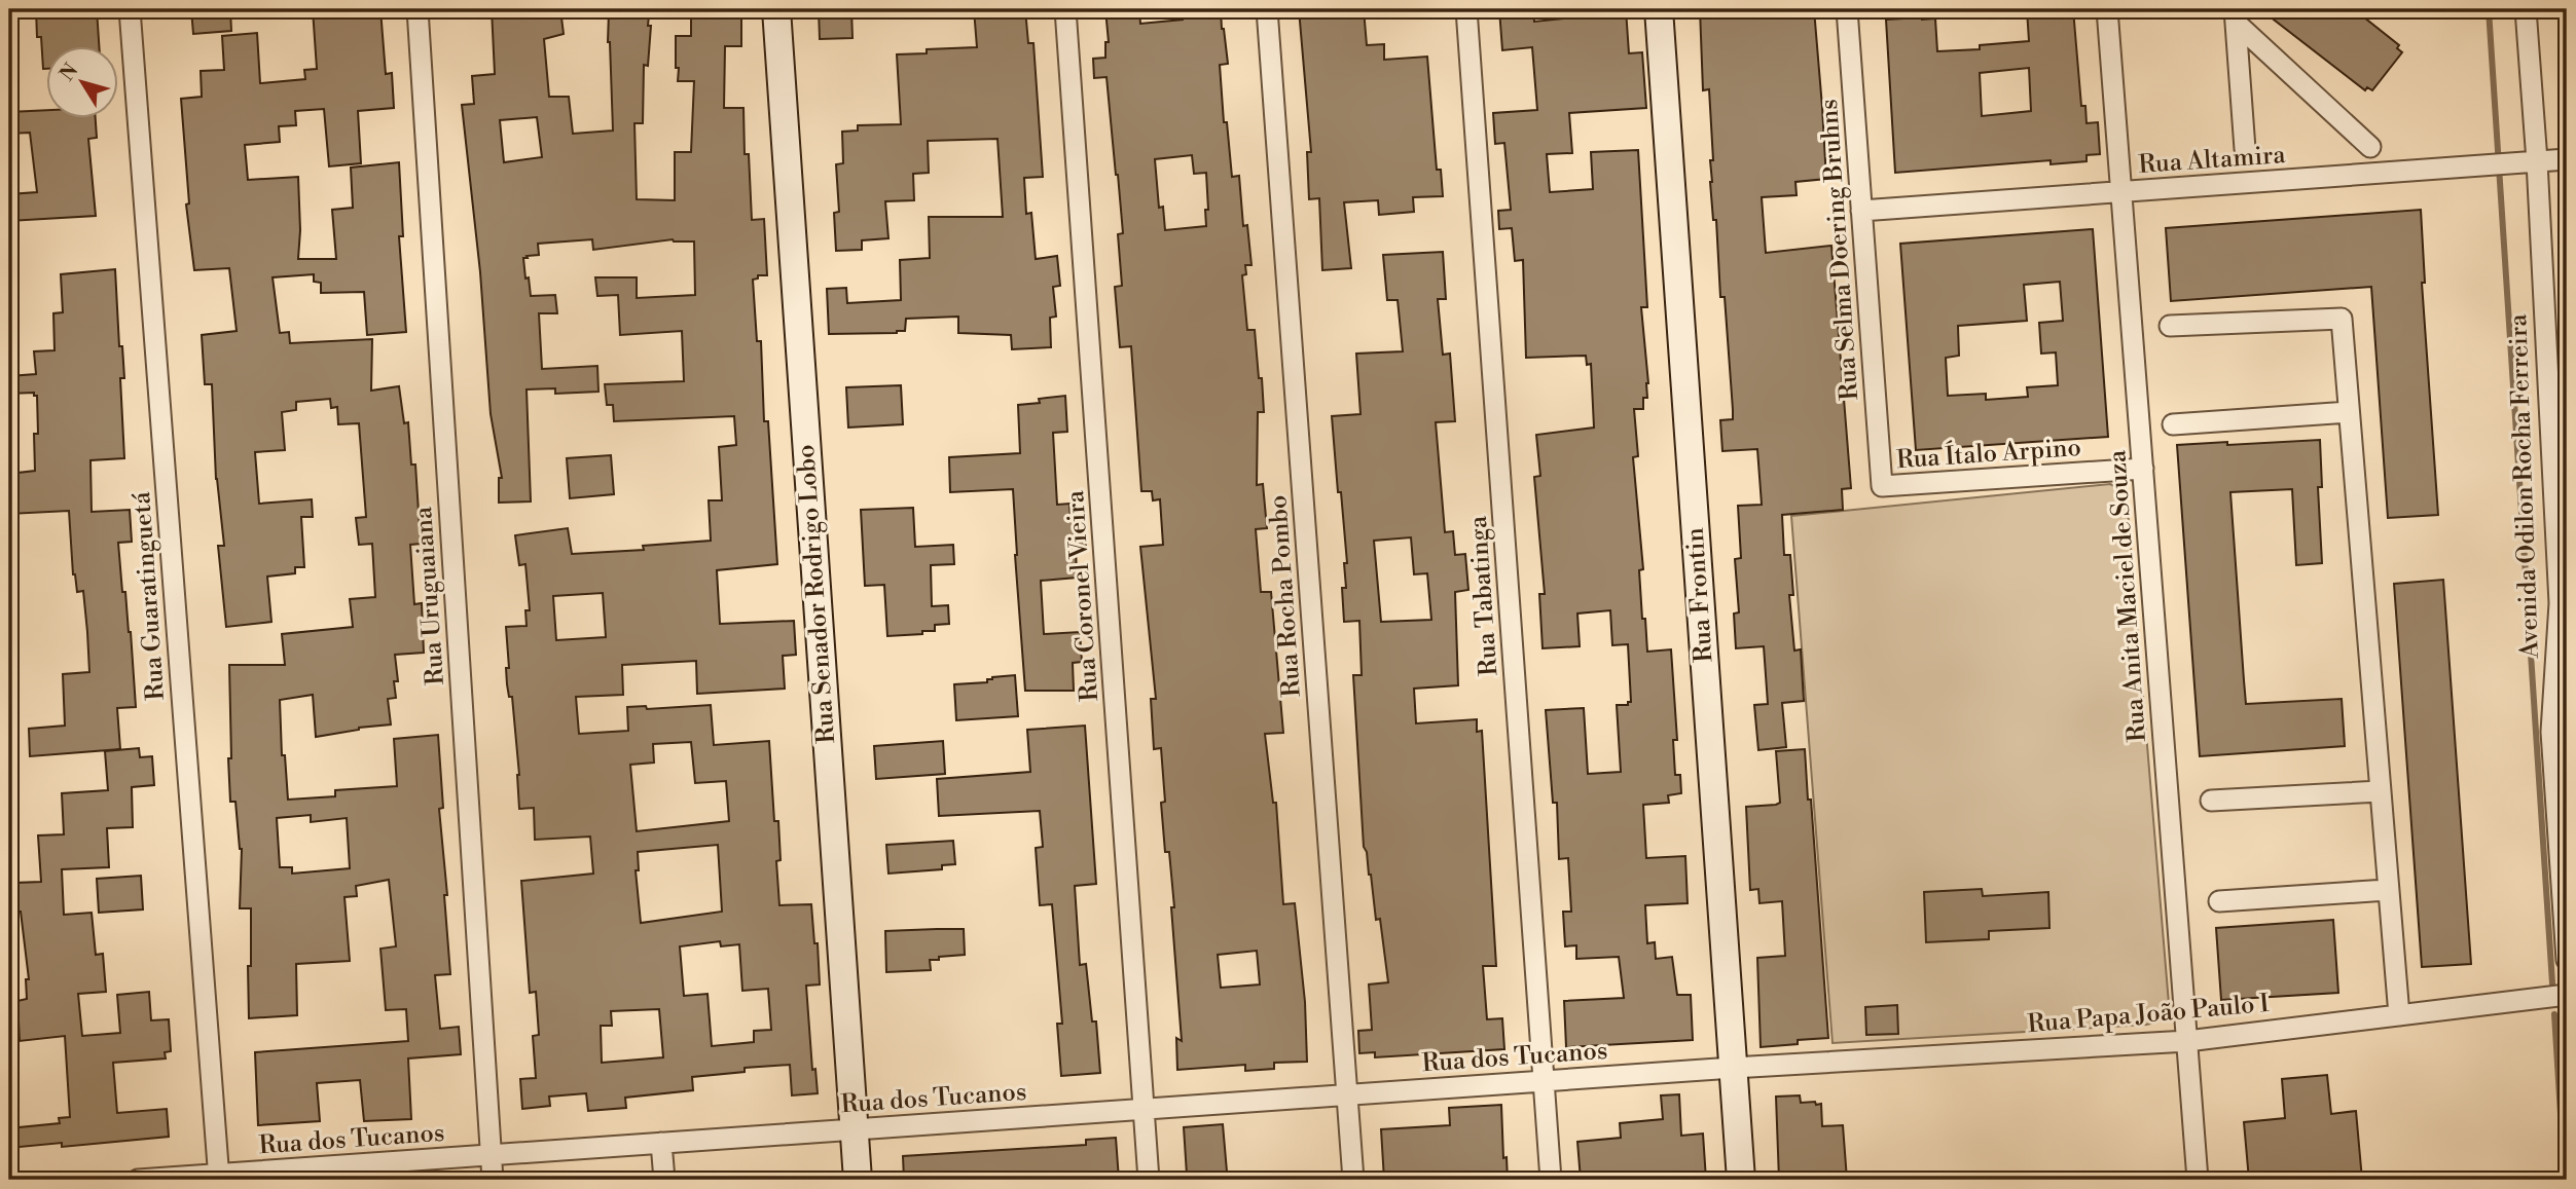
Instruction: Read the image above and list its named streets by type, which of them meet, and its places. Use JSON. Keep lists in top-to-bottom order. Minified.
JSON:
{"streets":{"street":["Rua Altamira","Rua Selma Doering Bruhns","Rua Ítalo Arpino","Avenida Odilon Rocha Ferreira","Rua Senador Rodrigo Lobo","Rua Frontin","Rua Guaratinguetá","Rua Uruguaiana","Rua Coronel Vieira","Rua Rocha Pombo","Rua Tabatinga","Rua Anita Maciel de Souza","Rua Papa João Paulo I","Rua dos Tucanos"]},"crossings":[["Rua Altamira","Rua Selma Doering Bruhns"],["Rua Altamira","Avenida Odilon Rocha Ferreira"],["Rua Altamira","Rua Anita Maciel de Souza"],["Rua Selma Doering Bruhns","Rua Ítalo Arpino"],["Rua Ítalo Arpino","Rua Anita Maciel de Souza"],["Rua Senador Rodrigo Lobo","Rua dos Tucanos"],["Rua Frontin","Rua Papa João Paulo I"],["Rua Frontin","Rua dos Tucanos"],["Rua Guaratinguetá","Rua dos Tucanos"],["Rua Uruguaiana","Rua dos Tucanos"],["Rua Coronel Vieira","Rua dos Tucanos"],["Rua Rocha Pombo","Rua dos Tucanos"],["Rua Tabatinga","Rua dos Tucanos"],["Rua Anita Maciel de Souza","Rua Papa João Paulo I"],["Rua Papa João Paulo I","Rua dos Tucanos"]],"north":"top left"}
